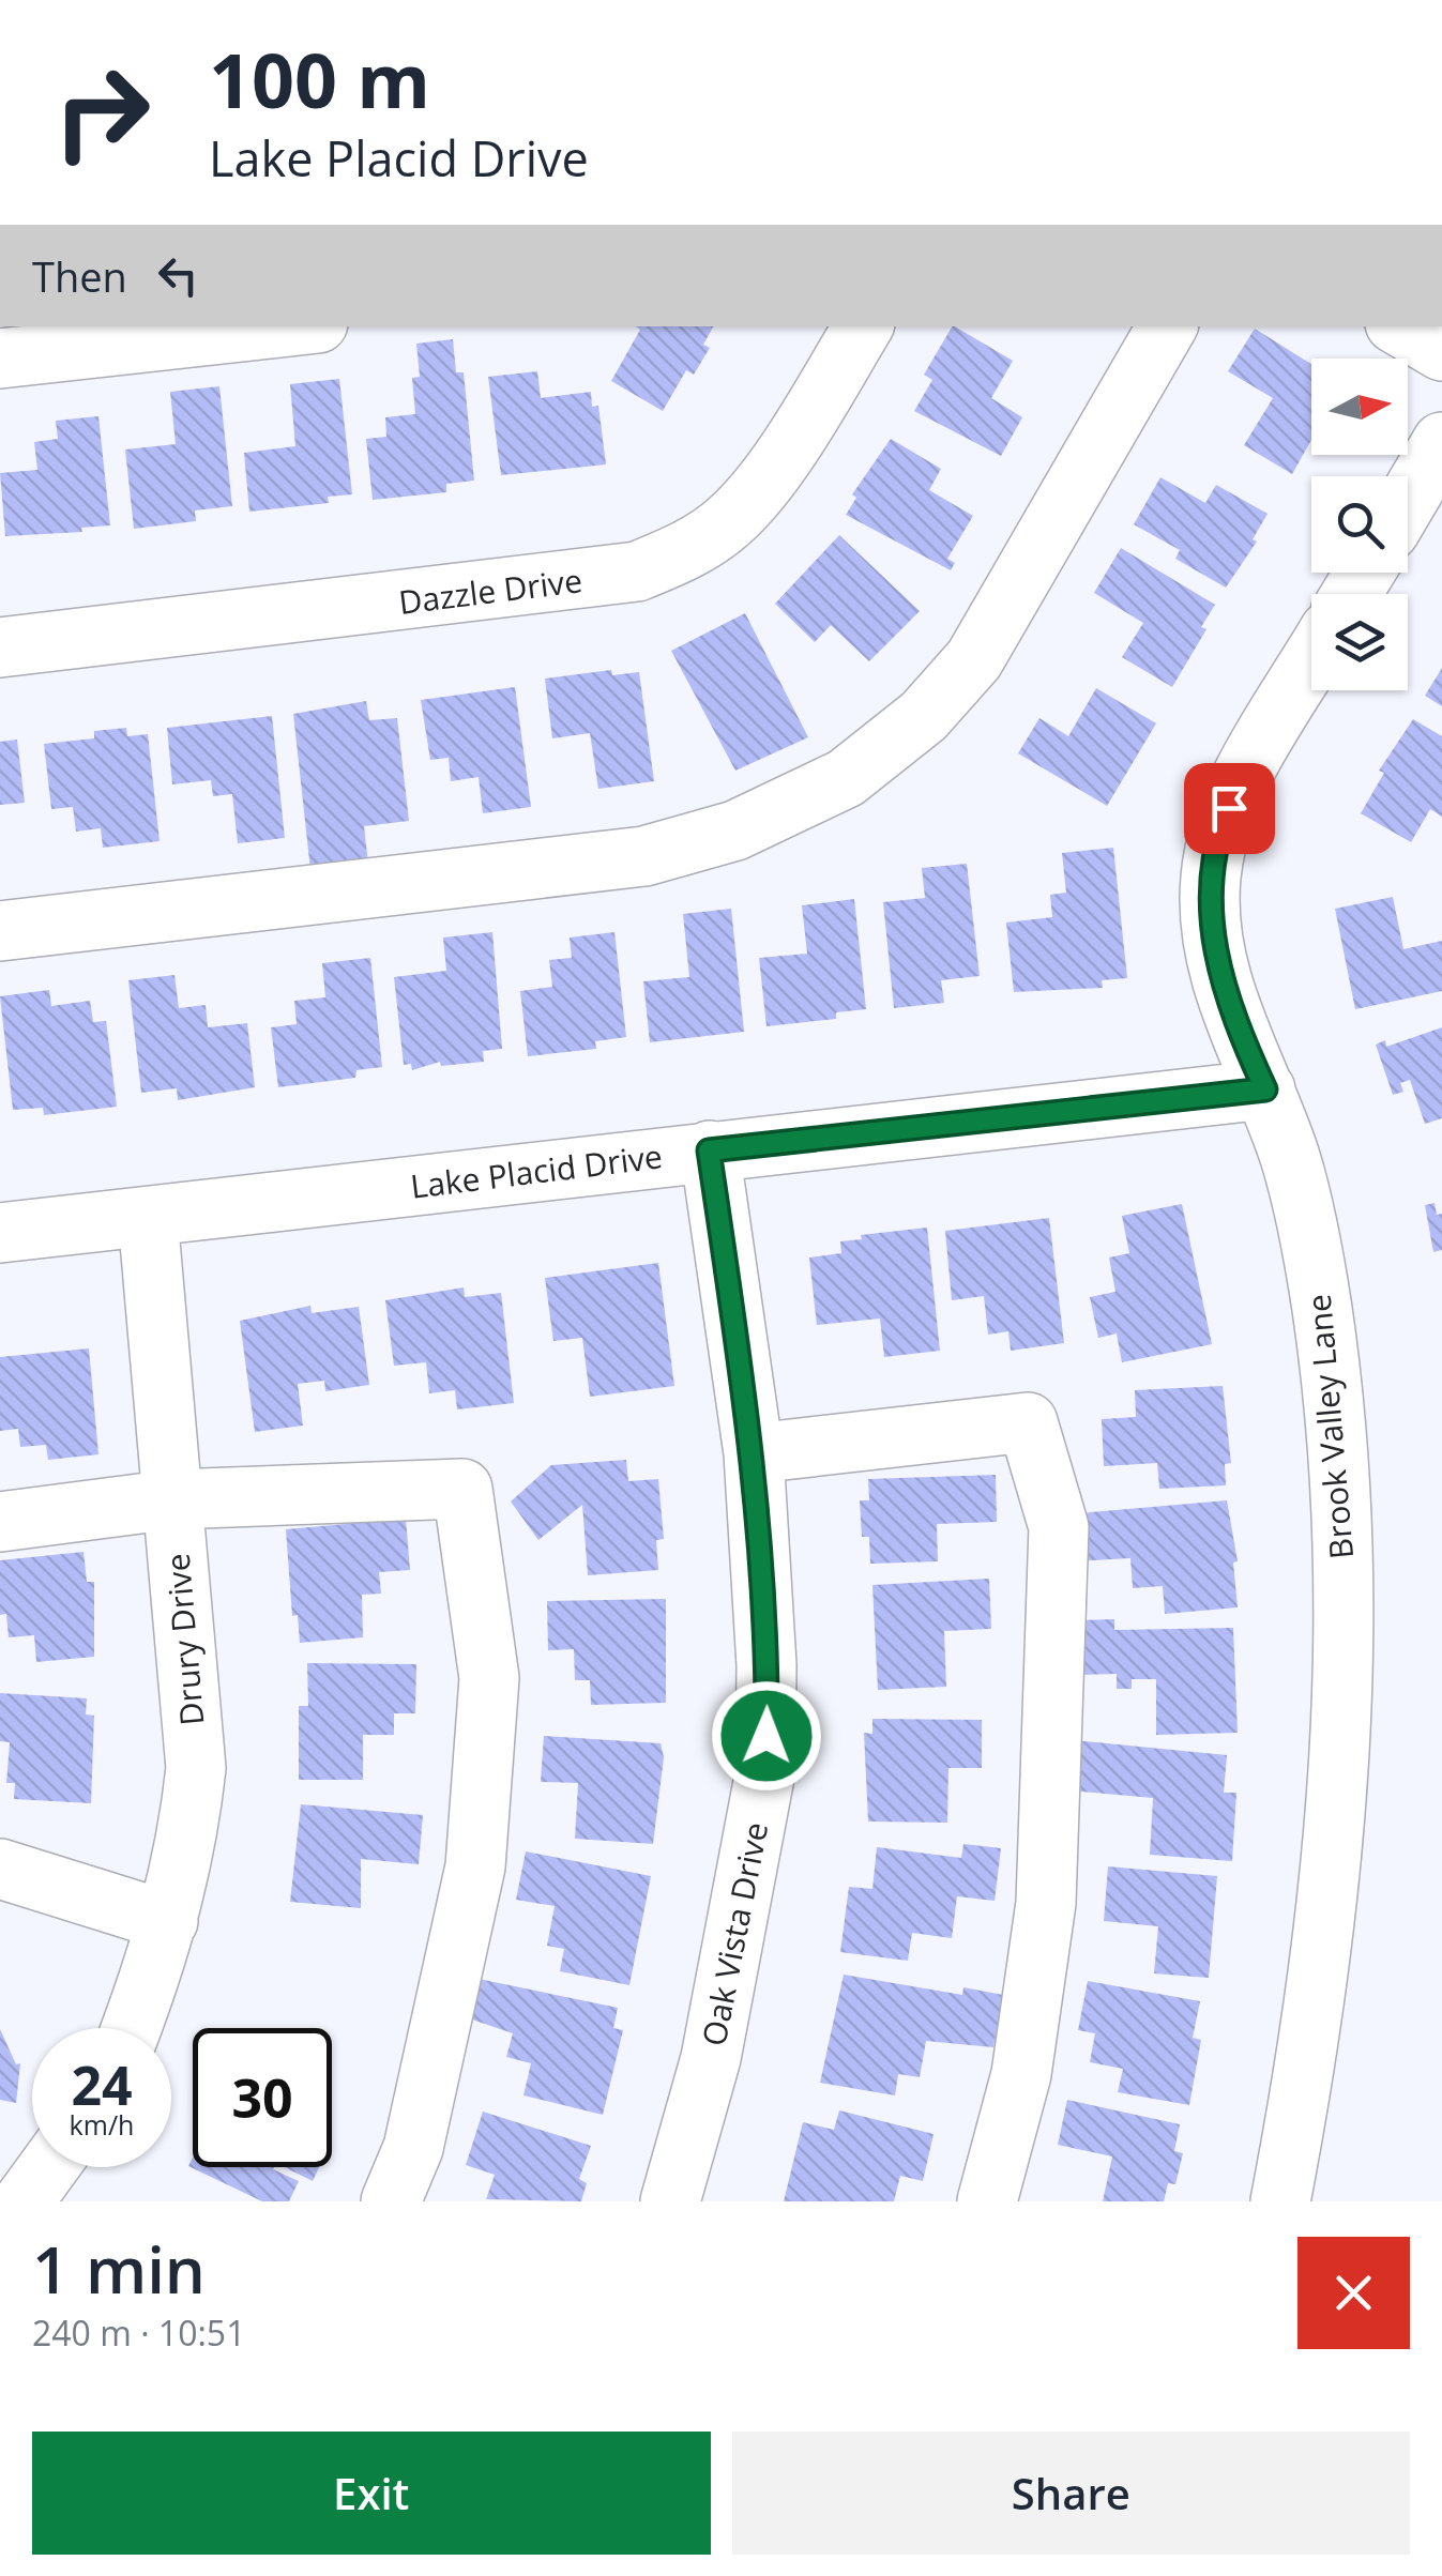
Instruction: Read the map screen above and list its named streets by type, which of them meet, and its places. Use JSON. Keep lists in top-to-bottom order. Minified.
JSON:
{"streets":{"street":["Dazzle Drive","Lake Placid Drive","Brook Valley Lane","Drury Drive","Oak Vista Drive"]},"crossings":[["Lake Placid Drive","Brook Valley Lane"],["Lake Placid Drive","Drury Drive"],["Lake Placid Drive","Oak Vista Drive"]],"north":"right","page":{"turn":["100 m","Lake Placid Drive"],"then":"Then","speed":"24 km/h","limit":"30","heading":["1 min","240 m · 10:51"],"buttons":["Exit","Share"]}}
